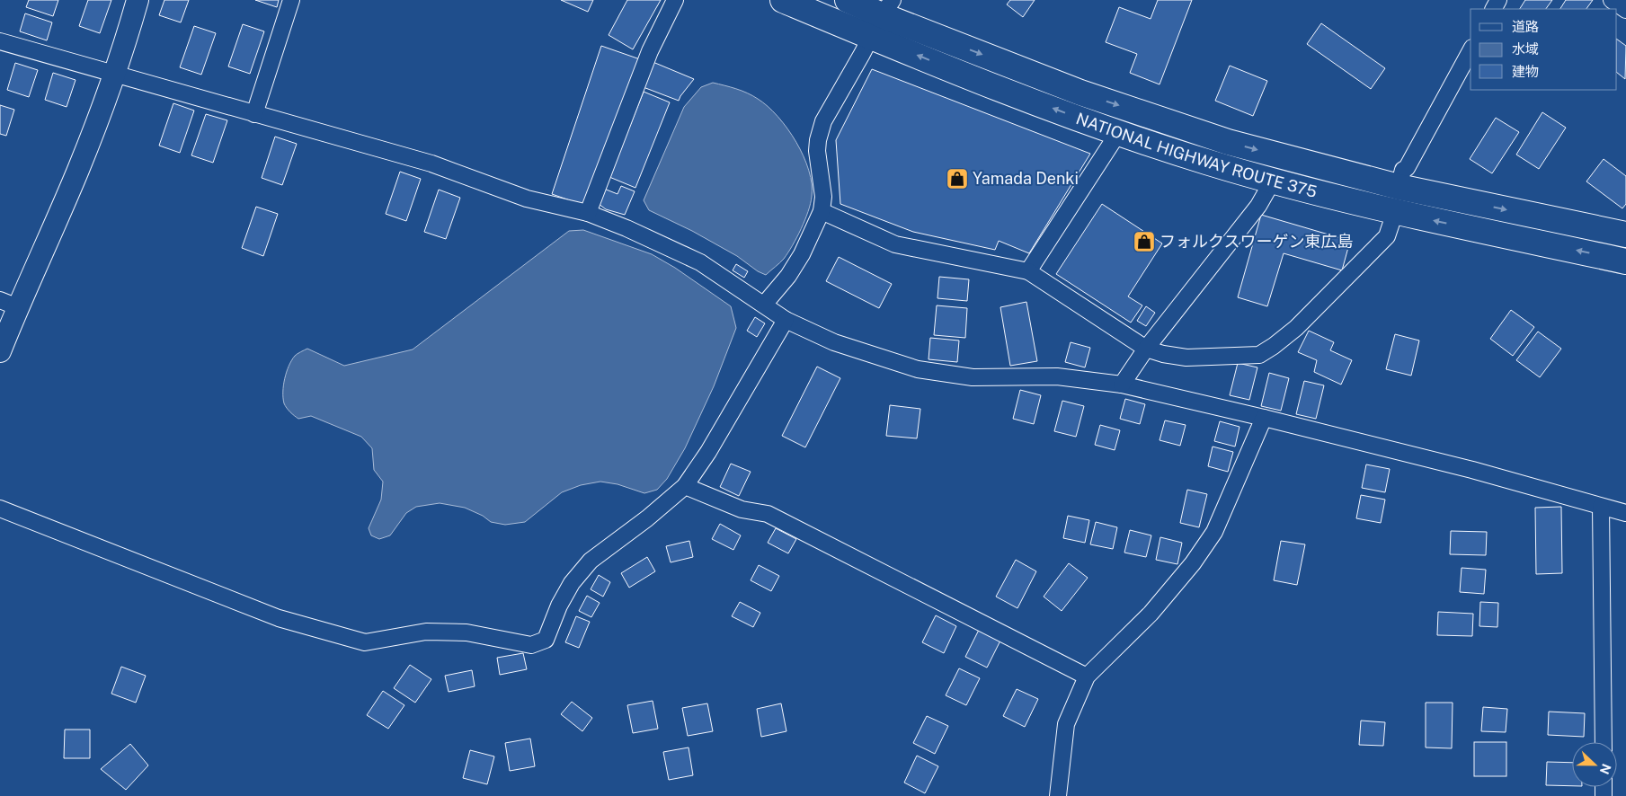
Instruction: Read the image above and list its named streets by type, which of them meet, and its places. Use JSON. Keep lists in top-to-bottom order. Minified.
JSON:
{"streets":{"highway":["NATIONAL HIGHWAY ROUTE 375"]},"places":{"shop":["Yamada Denki","フォルクスワーゲン東広島"]},"legend":["道路","水域","建物"],"north":"right"}
